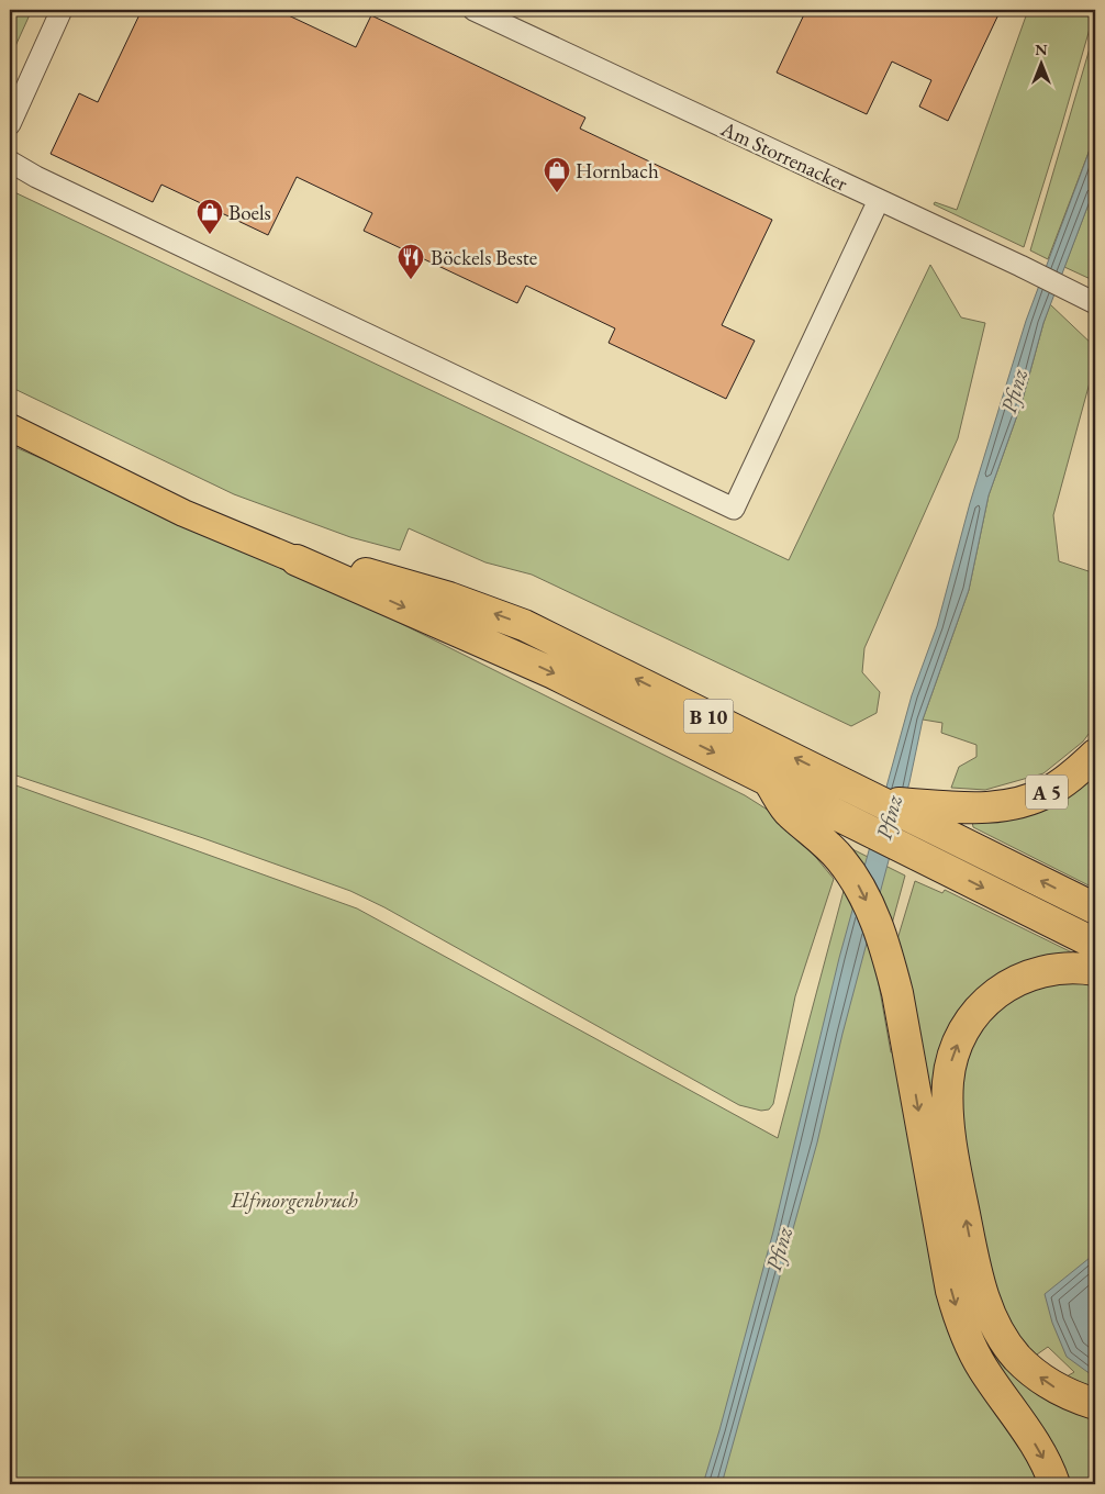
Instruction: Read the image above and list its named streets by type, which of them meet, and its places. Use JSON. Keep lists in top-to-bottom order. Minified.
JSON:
{"streets":{"highway":["B 10","A 5"],"street":["Am Storrenacker"]},"crossings":[["B 10","A 5"]],"water":["Pfinz"],"parks":["Elfmorgenbruch"],"places":{"shop":["Hornbach","Boels"],"restaurant":["Böckels Beste"]},"north":"top"}
